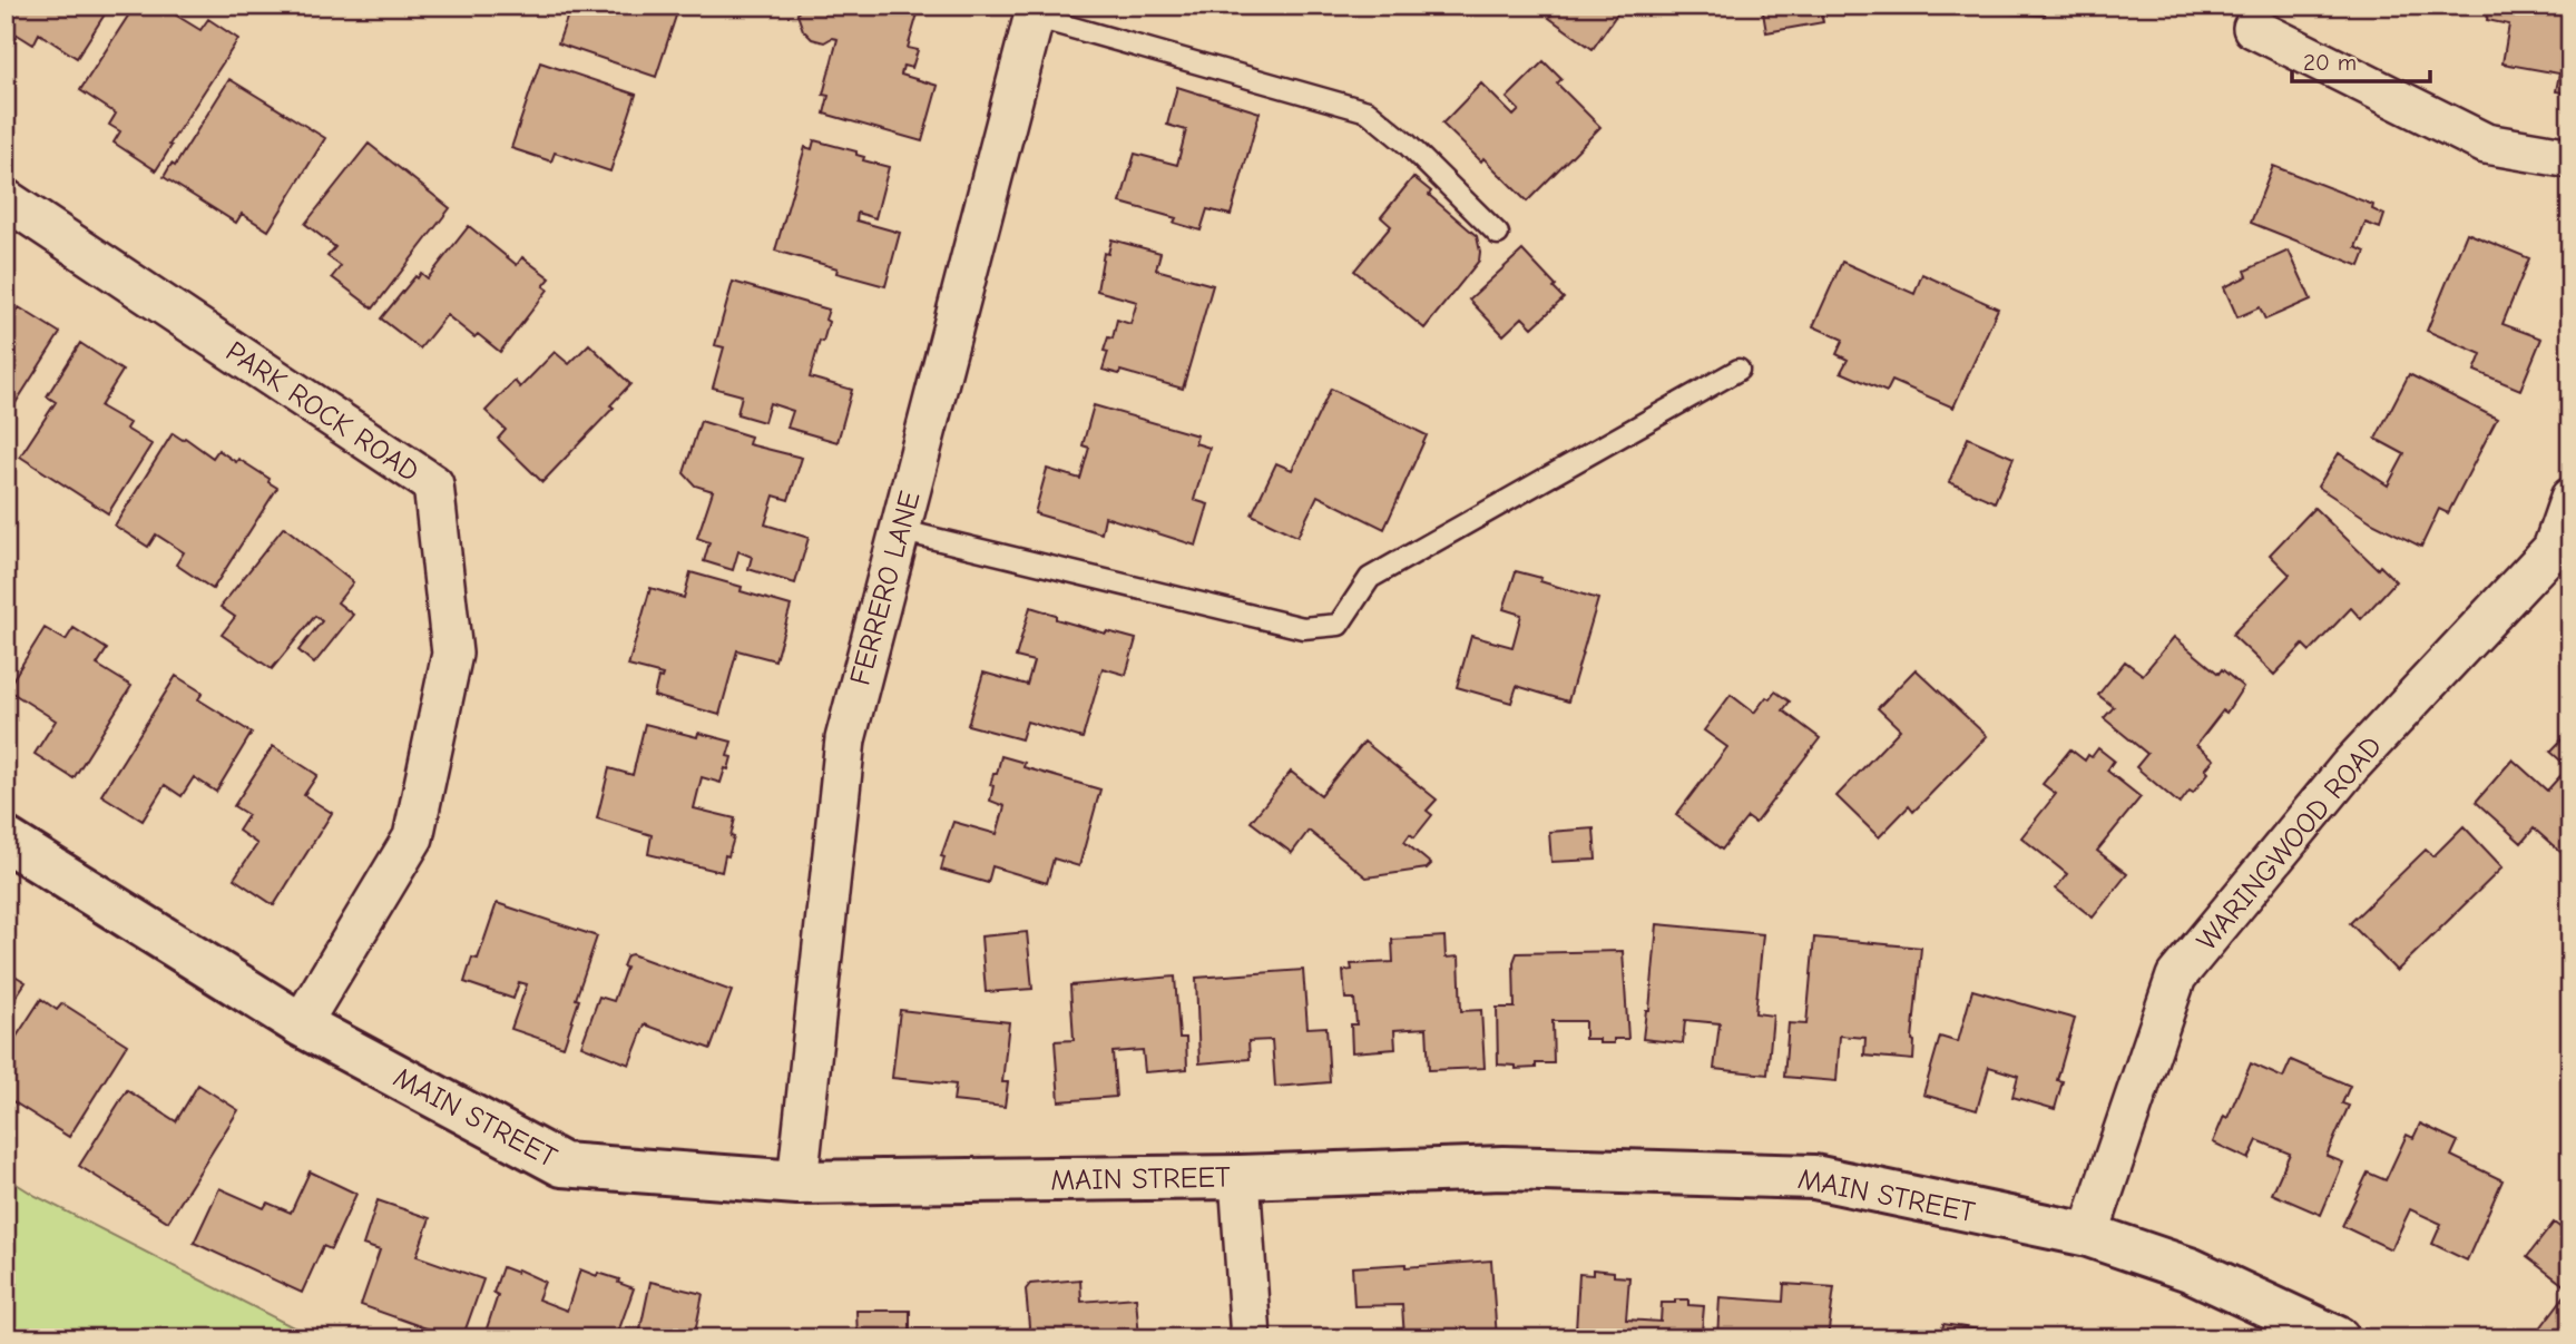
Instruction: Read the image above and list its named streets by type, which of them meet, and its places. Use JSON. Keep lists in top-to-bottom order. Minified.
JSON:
{"streets":{"street":["PARK ROCK ROAD","FERRERO LANE","WARINGWOOD ROAD","MAIN STREET"]},"crossings":[["PARK ROCK ROAD","MAIN STREET"],["FERRERO LANE","MAIN STREET"],["WARINGWOOD ROAD","MAIN STREET"]],"scale_bar":"20 m"}
